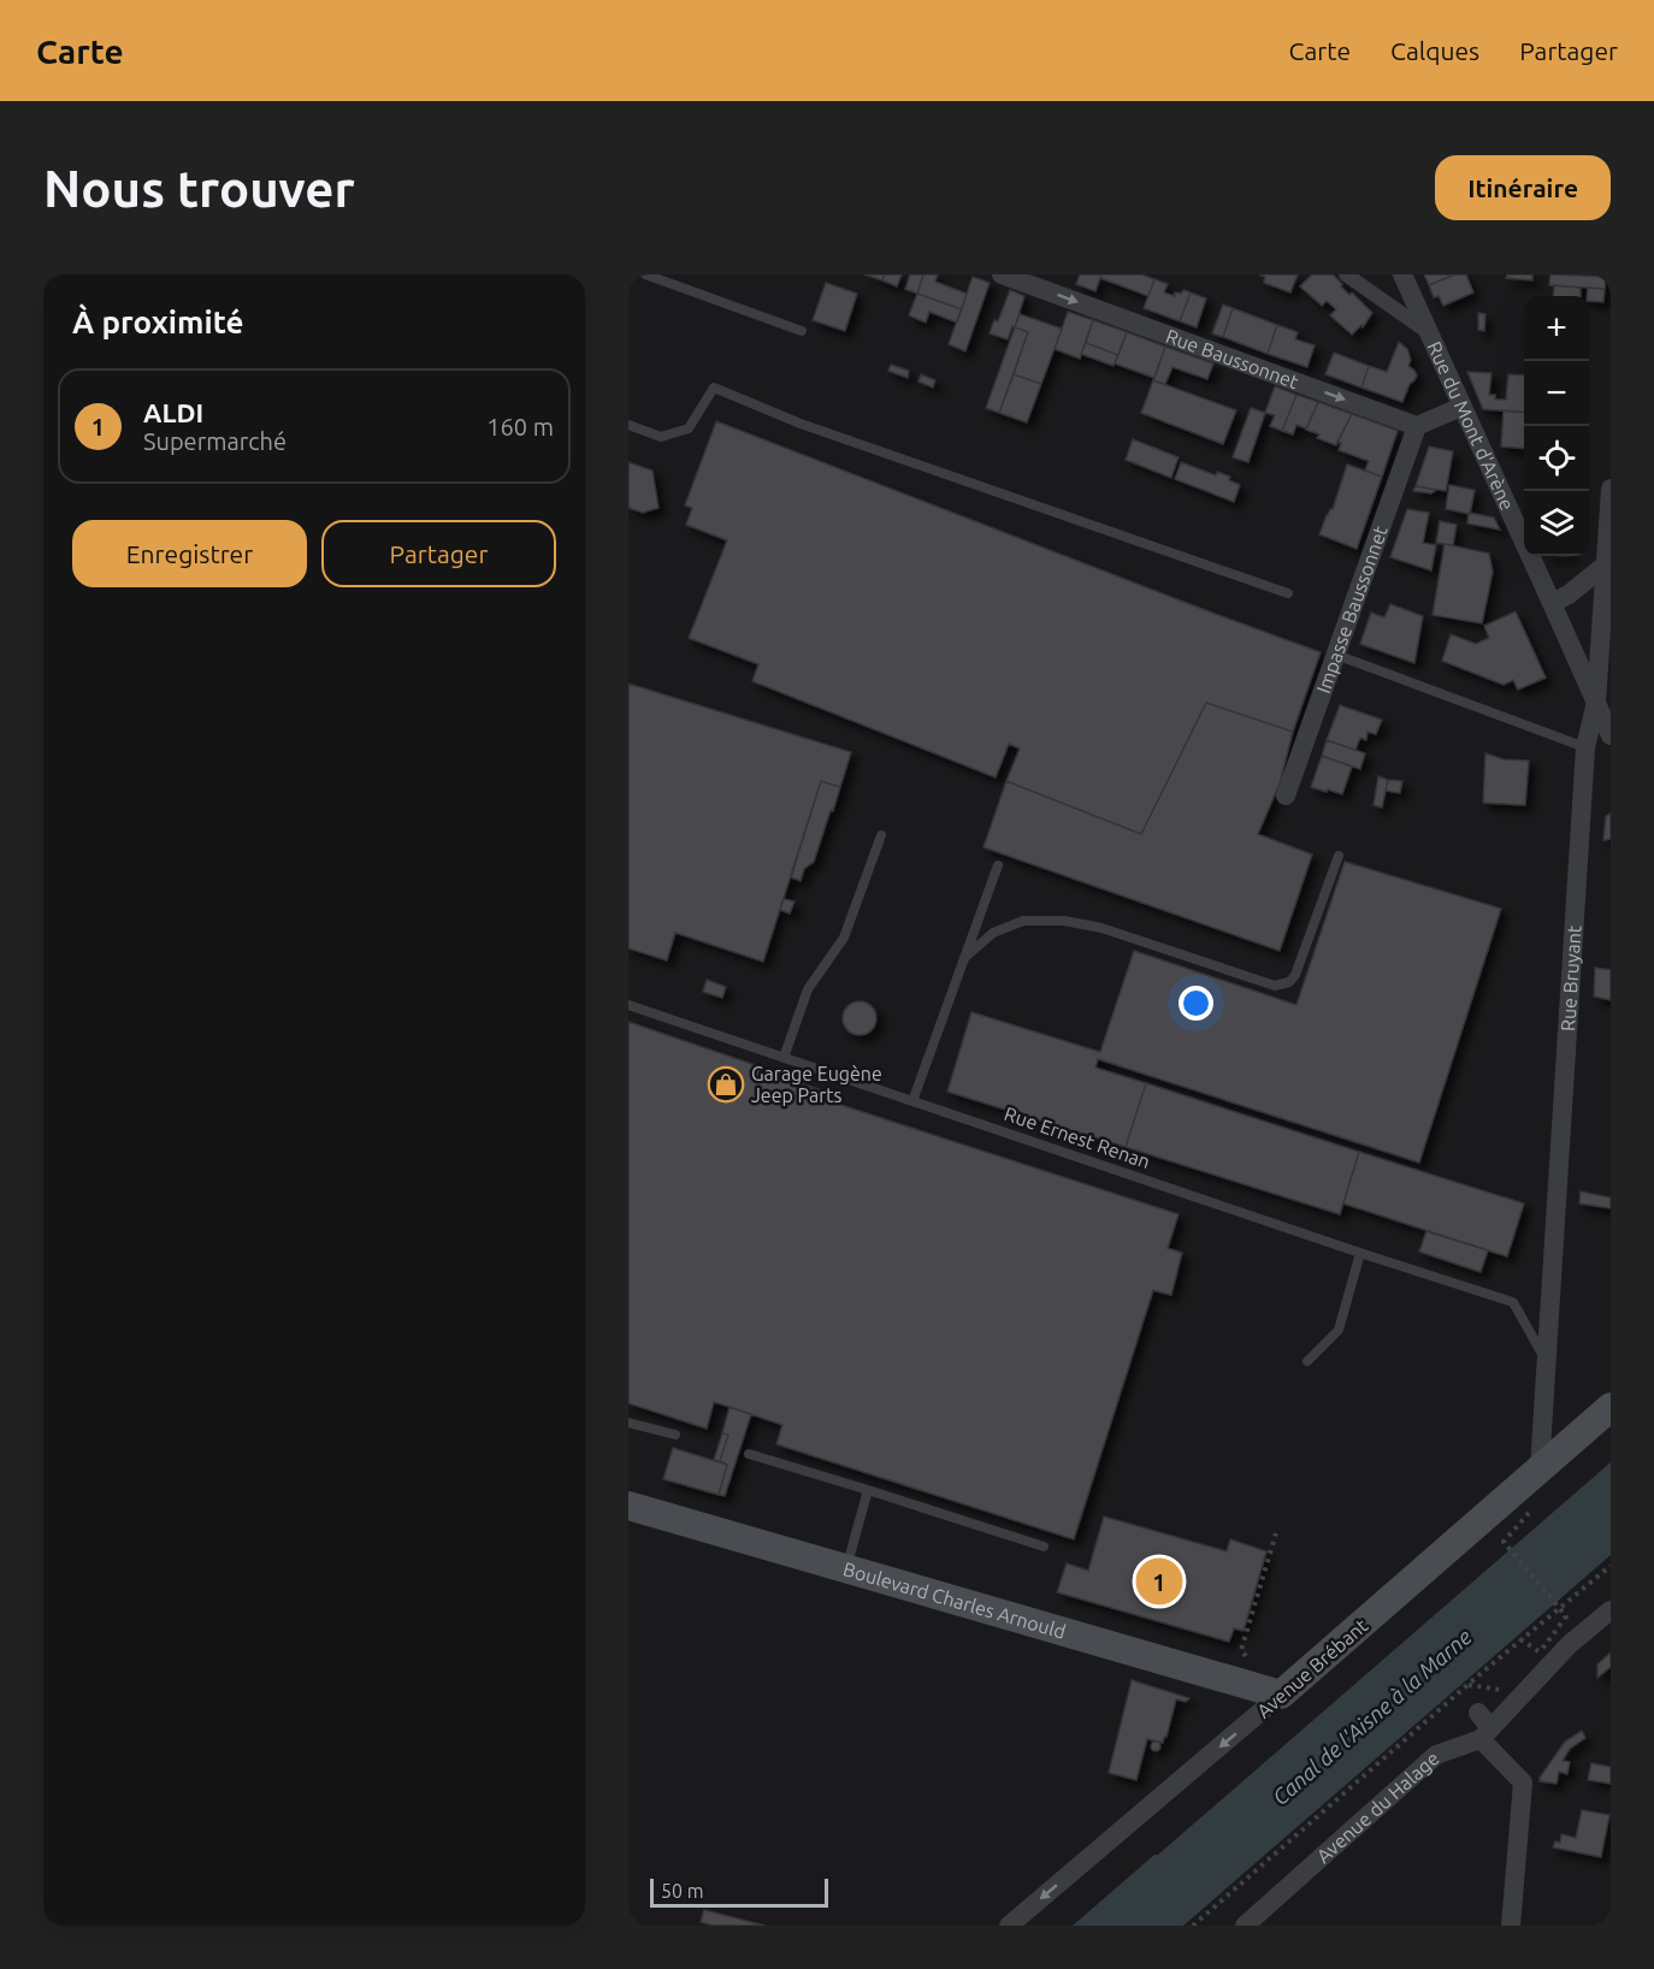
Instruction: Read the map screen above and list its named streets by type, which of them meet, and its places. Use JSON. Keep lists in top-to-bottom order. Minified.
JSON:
{"streets":{"main road":["Boulevard Charles Arnould","Avenue Brébant"],"street":["Rue Baussonnet","Rue du Mont d'Arène","Impasse Baussonnet","Rue Bruyant","Avenue du Halage"],"lane":["Rue Ernest Renan"]},"crossings":[["Rue Baussonnet","Impasse Baussonnet"],["Rue du Mont d'Arène","Rue Bruyant"],["Rue Bruyant","Rue Ernest Renan"],["Rue Bruyant","Avenue Brébant"],["Boulevard Charles Arnould","Avenue Brébant"]],"one_way":["Rue Baussonnet","Avenue Brébant"],"water":["Canal de l'Aisne à la Marne"],"places":{"shop":["Garage Eugène Jeep Parts"]},"scale_bar":"50 m","page":{"header":"Carte","nav":["Carte","Calques","Partager"],"buttons":["Itinéraire",["Enregistrer","Partager"]],"title":"Nous trouver","heading":"À proximité","map_buttons":["+","−"],"list":[{"mark":"1","name":"ALDI","note":"Supermarché","value":"160 m"}],"pins":"1","scale":"50 m"}}
